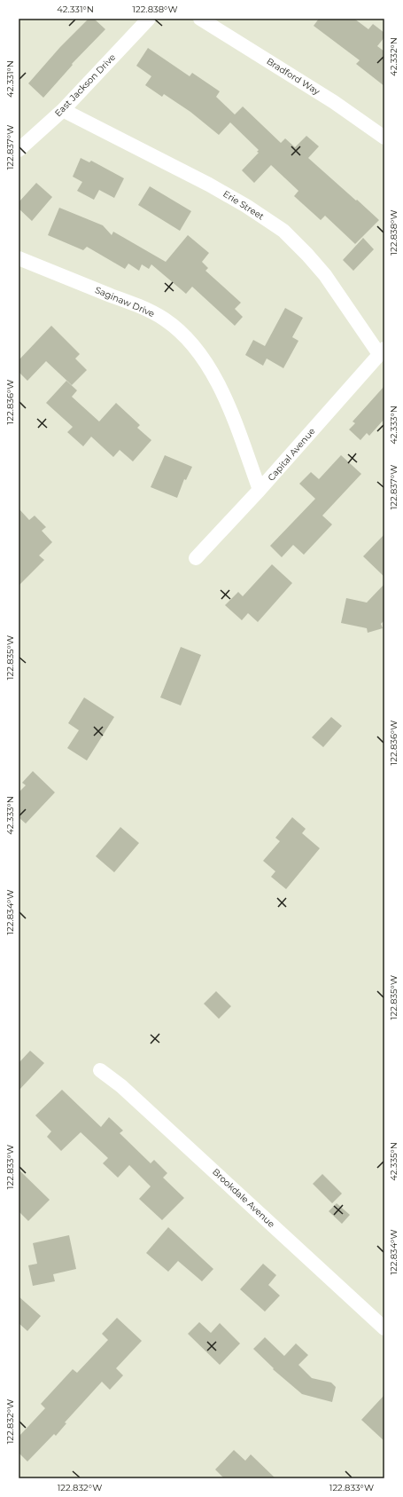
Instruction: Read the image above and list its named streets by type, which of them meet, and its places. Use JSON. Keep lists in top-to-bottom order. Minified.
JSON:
{"streets":{"street":["Bradford Way","East Jackson Drive","Erie Street","Saginaw Drive","Capital Avenue","Brookdale Avenue"]},"crossings":[["East Jackson Drive","Erie Street"],["Erie Street","Capital Avenue"],["Saginaw Drive","Capital Avenue"]],"coordinates":["42.331°N","122.838°W","42.332°N","122.837°W","122.836°W","42.333°N","122.835°W","122.834°W","42.335°N","122.833°W","122.832°W"]}
